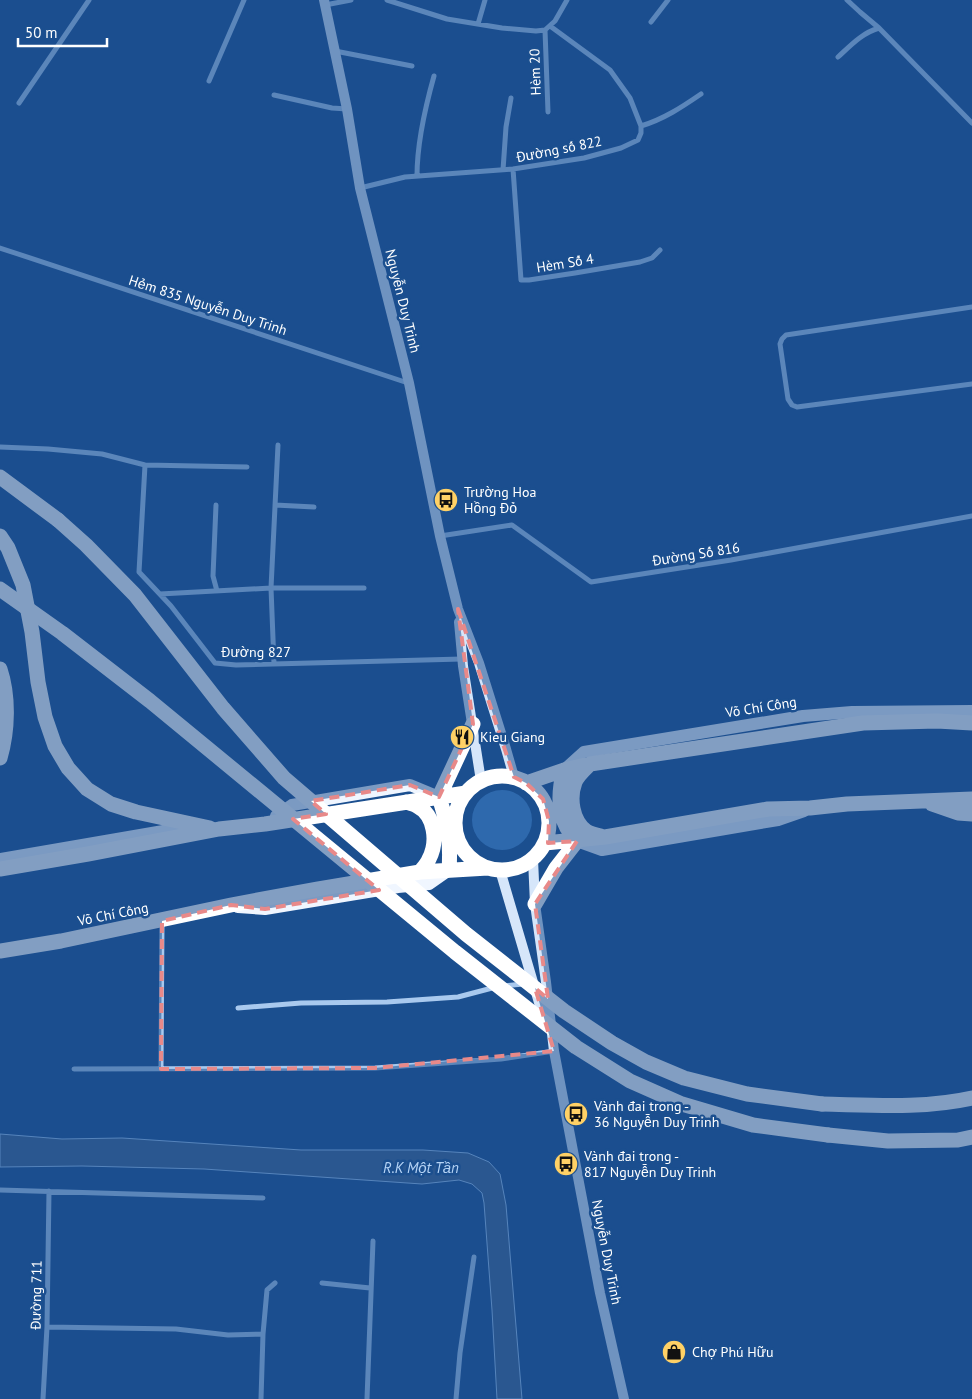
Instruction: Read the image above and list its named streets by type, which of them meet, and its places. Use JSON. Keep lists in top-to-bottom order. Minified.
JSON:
{"streets":{"highway":["Võ Chí Công"],"main road":["Nguyễn Duy Trinh"],"street":["Hèm 20","Đường số 822","Hèm Số 4","Hẻm 835 Nguyễn Duy Trinh","Đường Số 816","Đường 827","Đường 711"]},"crossings":[["Đường số 822","Hèm Số 4"],["Đường số 822","Nguyễn Duy Trinh"],["Nguyễn Duy Trinh","Hẻm 835 Nguyễn Duy Trinh"],["Nguyễn Duy Trinh","Đường Số 816"],["Nguyễn Duy Trinh","Đường 827"],["Nguyễn Duy Trinh","Võ Chí Công"]],"water":["R.K Một Tần"],"places":{"bus stop":["Trường Hoa Hồng Đỏ","Vành đai trong - 36 Nguyễn Duy Trinh","Vành đai trong - 817 Nguyễn Duy Trinh"],"restaurant":["Kieu Giang"],"shop":["Chợ Phú Hữu"]},"scale_bar":"50 m"}
